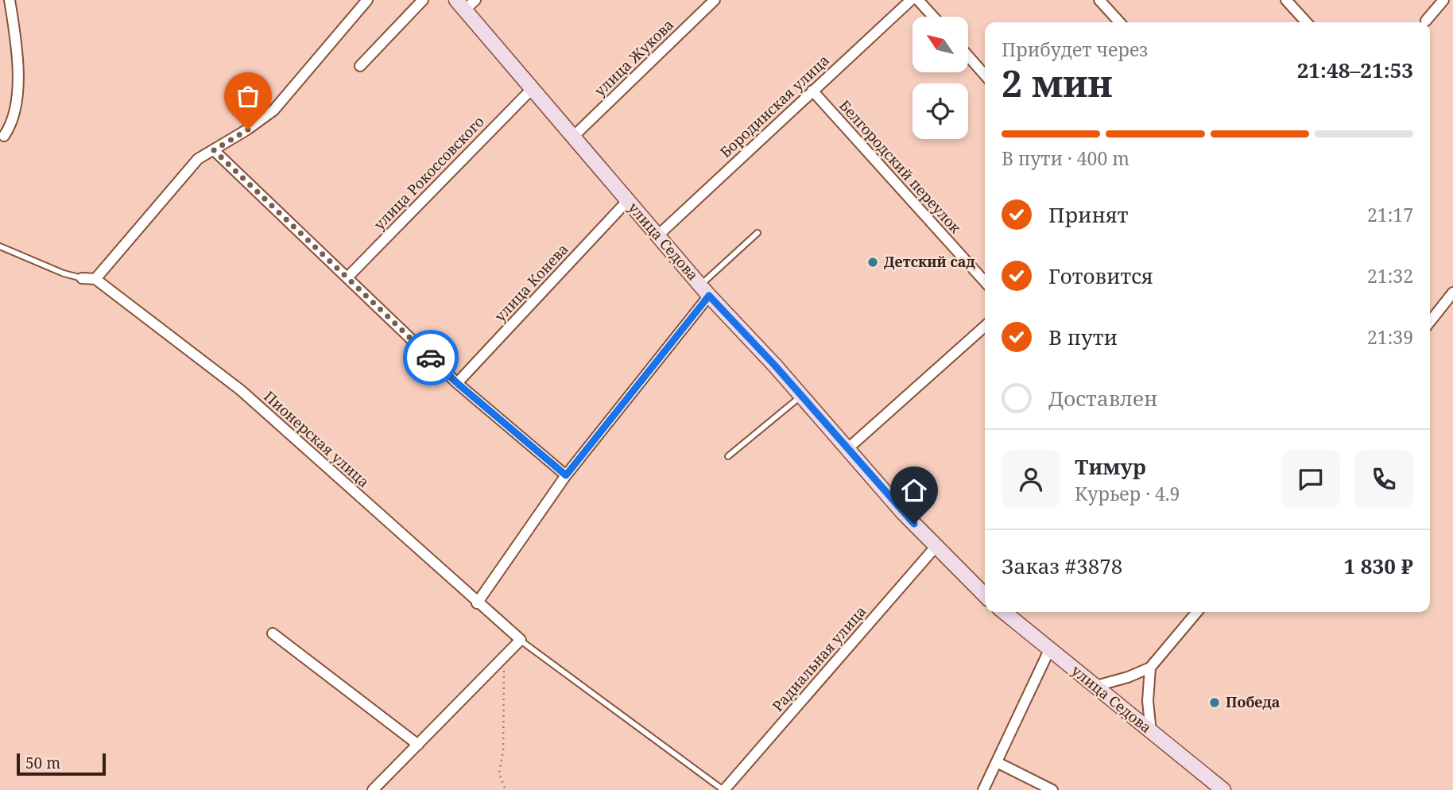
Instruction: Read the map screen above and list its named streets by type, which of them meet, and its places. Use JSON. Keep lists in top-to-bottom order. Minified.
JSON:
{"streets":{"street":["улица Жукова","Бородинская улица","Белгородский переулок","улица Рокоссовского","улица Седова","улица Конева","Пионерская улица","Радиальная улица"]},"crossings":[["улица Жукова","улица Седова"],["Бородинская улица","Белгородский переулок"],["Бородинская улица","улица Седова"],["улица Рокоссовского","улица Седова"],["улица Седова","улица Конева"],["улица Седова","Радиальная улица"]],"places":["Детский сад","Победа"],"scale_bar":"50 m","north":"top left","page":{"heading":["2 мин","Прибудет через","21:48–21:53"],"panel":["Тимур","Курьер · 4.9","Заказ #3878","1 830 ₽"],"bar":"В пути · 400 m","list":[["Принят","21:17"],["Готовится","21:32"],["В пути","21:39"],"Доставлен"],"scale":"50 m"}}
